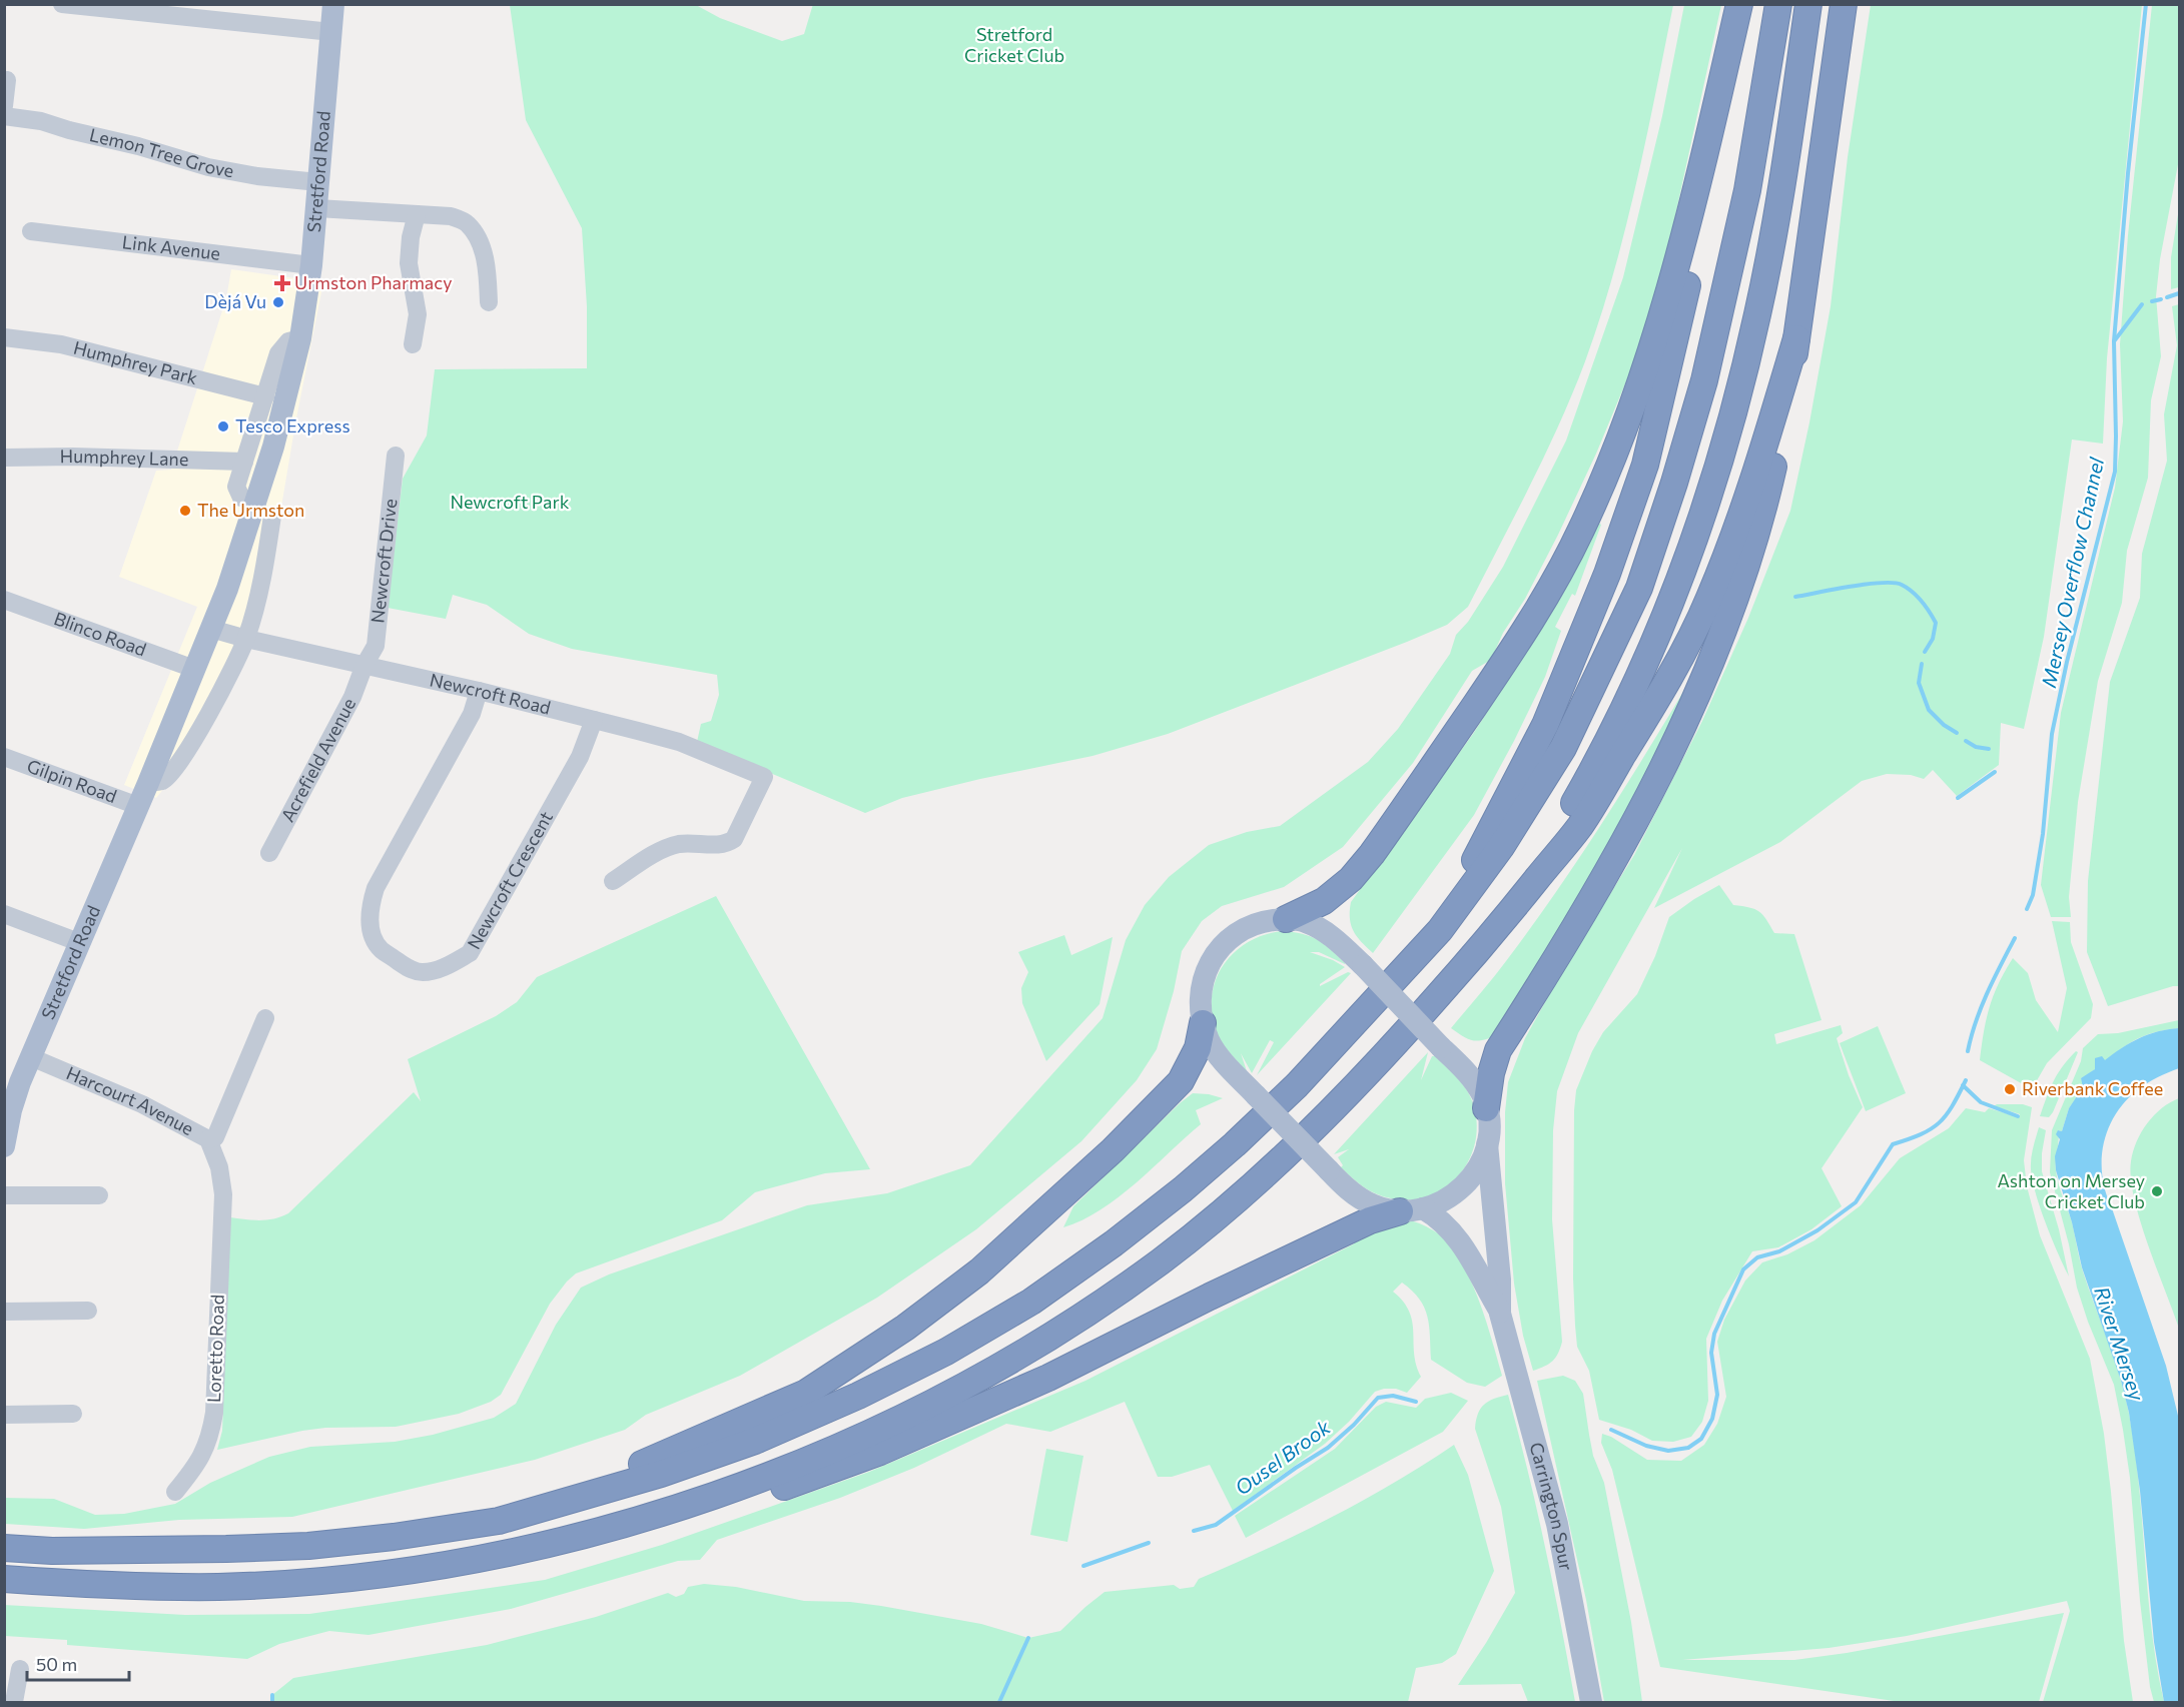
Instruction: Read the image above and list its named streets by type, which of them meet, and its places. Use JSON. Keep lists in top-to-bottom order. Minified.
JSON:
{"streets":{"main road":["Stretford Road","Carrington Spur"],"street":["Lemon Tree Grove","Link Avenue","Humphrey Park","Humphrey Lane","Newcroft Drive","Blinco Road","Newcroft Road","Acrefield Avenue","Gilpin Road","Newcroft Crescent","Harcourt Avenue","Loretto Road"]},"crossings":[["Lemon Tree Grove","Stretford Road"],["Stretford Road","Link Avenue"],["Stretford Road","Blinco Road"],["Stretford Road","Newcroft Road"],["Stretford Road","Gilpin Road"],["Stretford Road","Harcourt Avenue"],["Newcroft Drive","Newcroft Road"],["Newcroft Drive","Acrefield Avenue"],["Newcroft Road","Acrefield Avenue"],["Newcroft Road","Newcroft Crescent"],["Harcourt Avenue","Loretto Road"]],"water":["Mersey Overflow Channel","River Mersey","Ousel Brook"],"parks":["Stretford Cricket Club","Newcroft Park"],"places":{"health":["Urmston Pharmacy"],"other":["Dèjá Vu","Tesco Express","The Urmston","Riverbank Coffee","Ashton on Mersey Cricket Club"]},"scale_bar":"50 m"}
